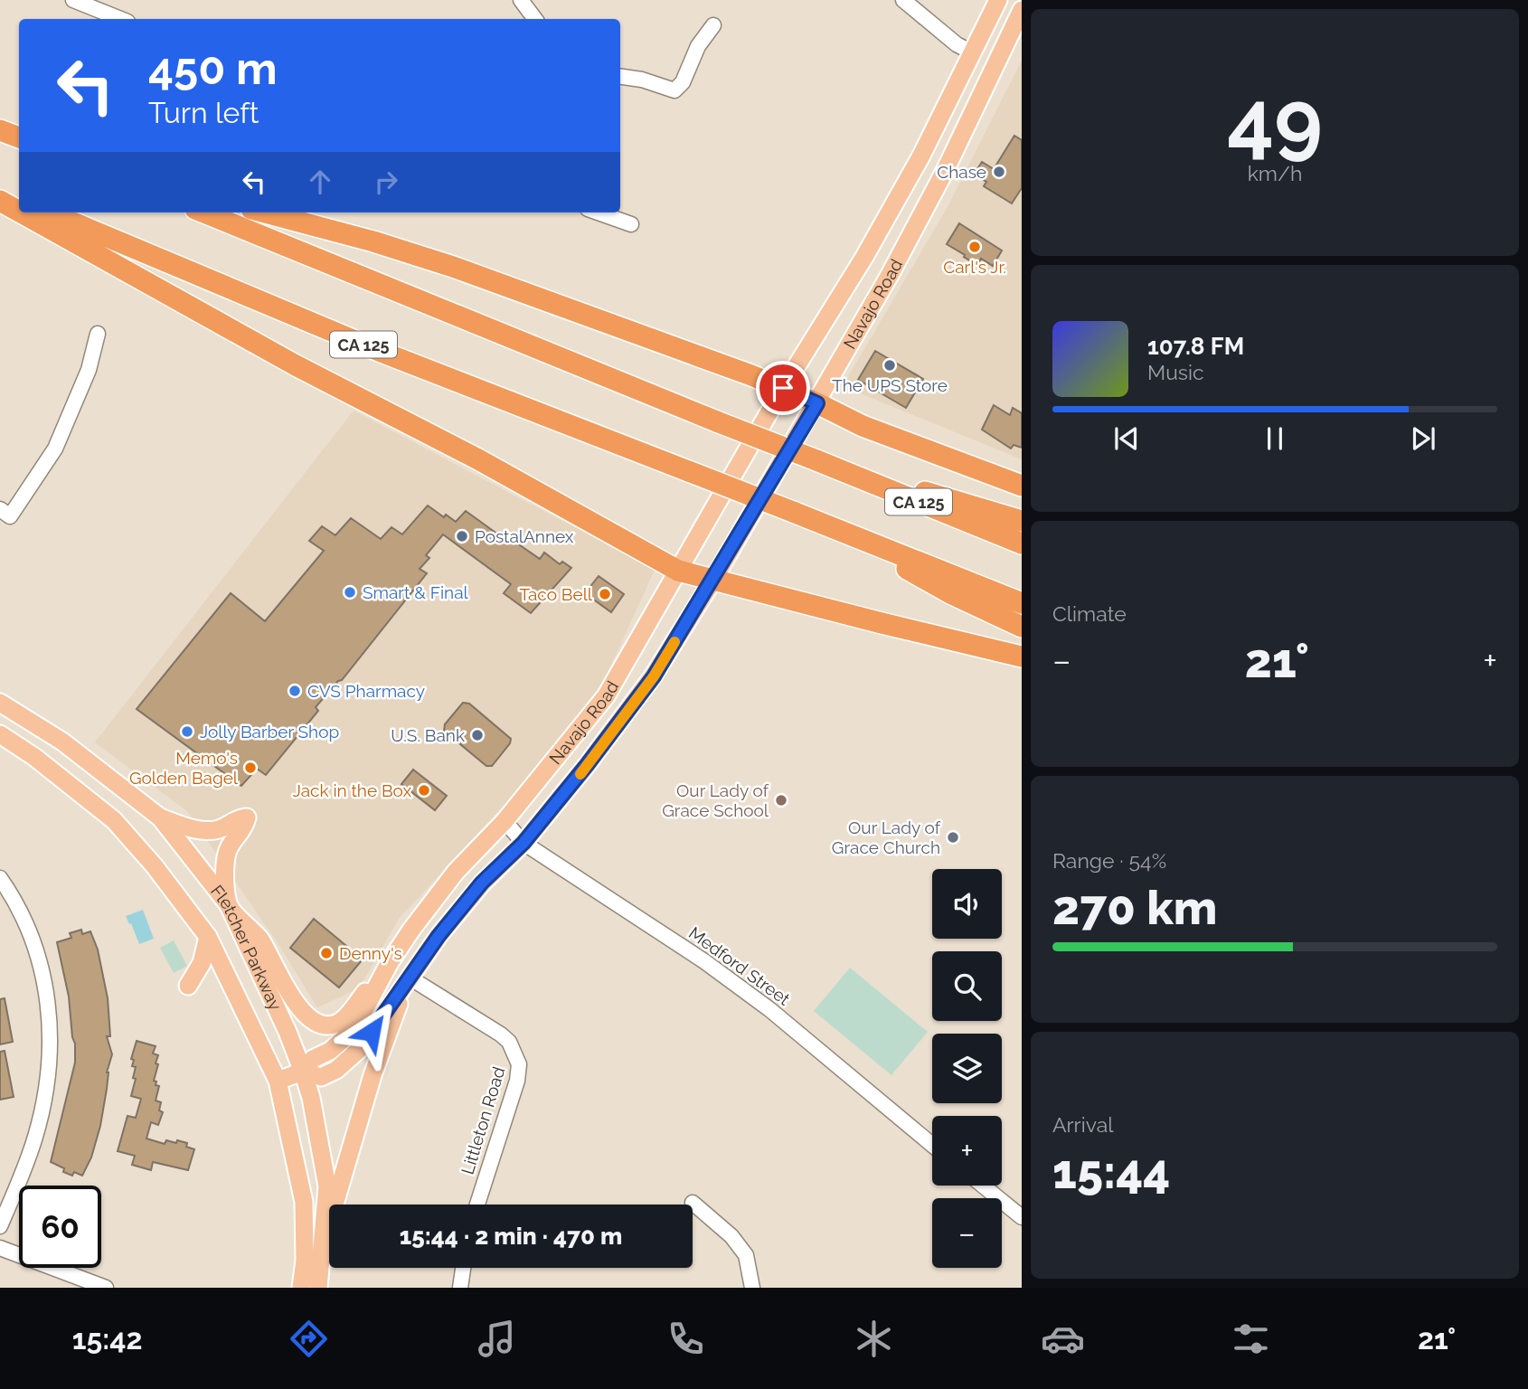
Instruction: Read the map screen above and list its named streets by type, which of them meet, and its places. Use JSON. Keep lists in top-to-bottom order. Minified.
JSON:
{"streets":{"highway":["CA 125"],"main road":["Navajo Road","Fletcher Parkway"],"street":["Medford Street","Littleton Road"]},"crossings":[["Navajo Road","Fletcher Parkway"],["Navajo Road","Medford Street"],["Navajo Road","Littleton Road"]],"places":["Chase","Carl's Jr.","The UPS Store","PostalAnnex","Smart & Final","Taco Bell","CVS Pharmacy","Jolly Barber Shop","U.S. Bank","Memo's Golden Bagel","Jack in the Box","Our Lady of Grace School","Our Lady of Grace Church","Denny's"],"page":{"tile":[["49","km/h"],"Climate",["Range · 54%","270 km"],["Arrival","15:44"]],"turn":["450 m","Turn left"],"song":["107.8 FM","Music"],"heat":["−","21°","+"],"map_buttons":["+","−"],"limit":"60","trip":"15:44 · 2 min · 470 m","tabs":["15:42","21°"]}}
